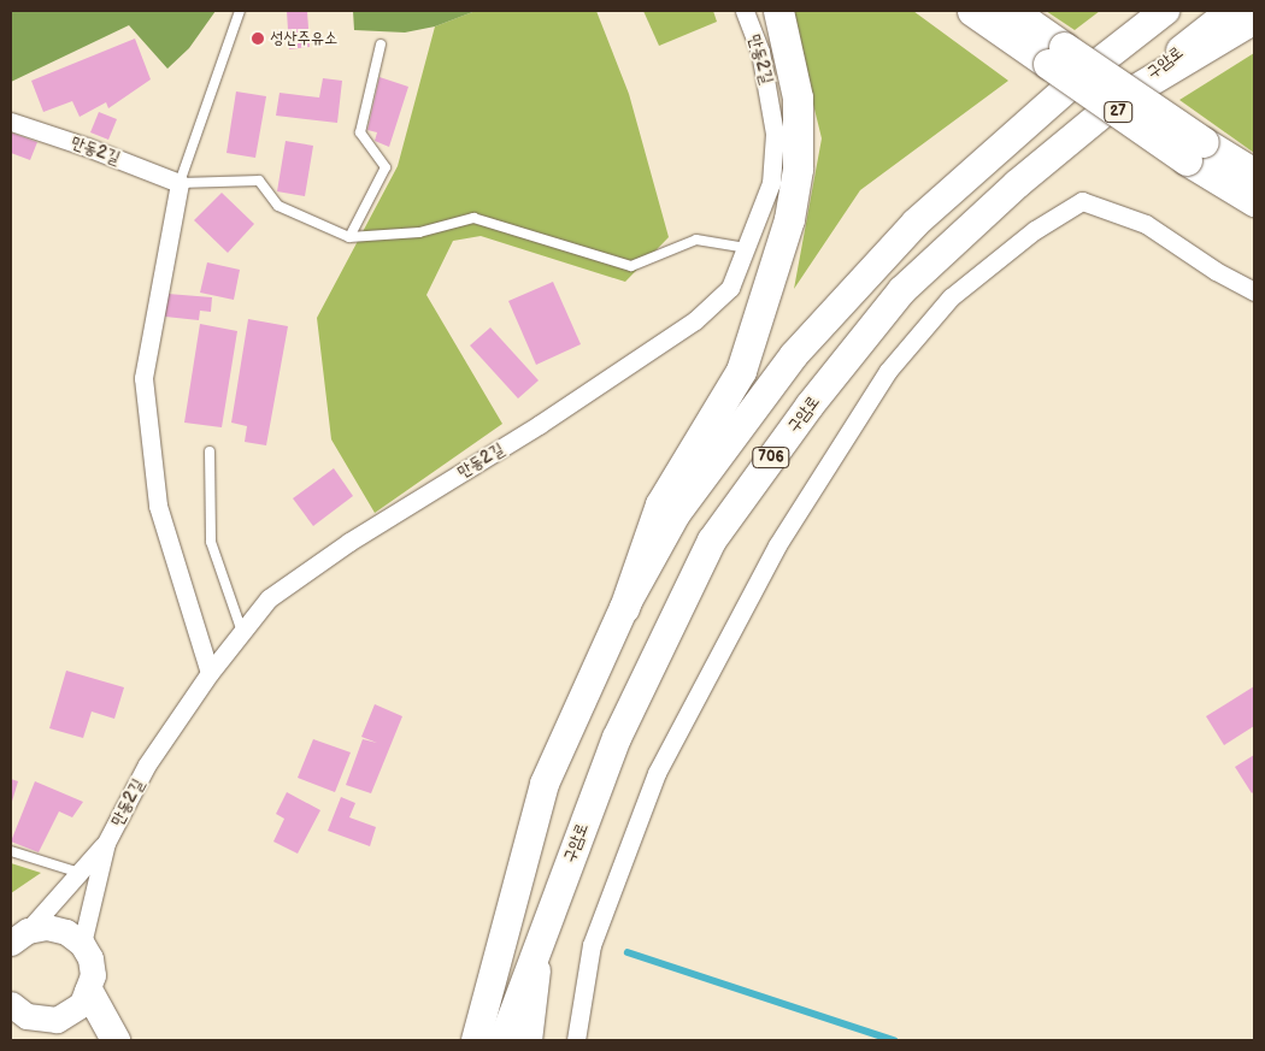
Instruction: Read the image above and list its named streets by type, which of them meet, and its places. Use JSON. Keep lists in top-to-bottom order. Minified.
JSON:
{"streets":{"main road":["구암로","706"],"street":["만동2길"]},"places":["성산주유소"]}
